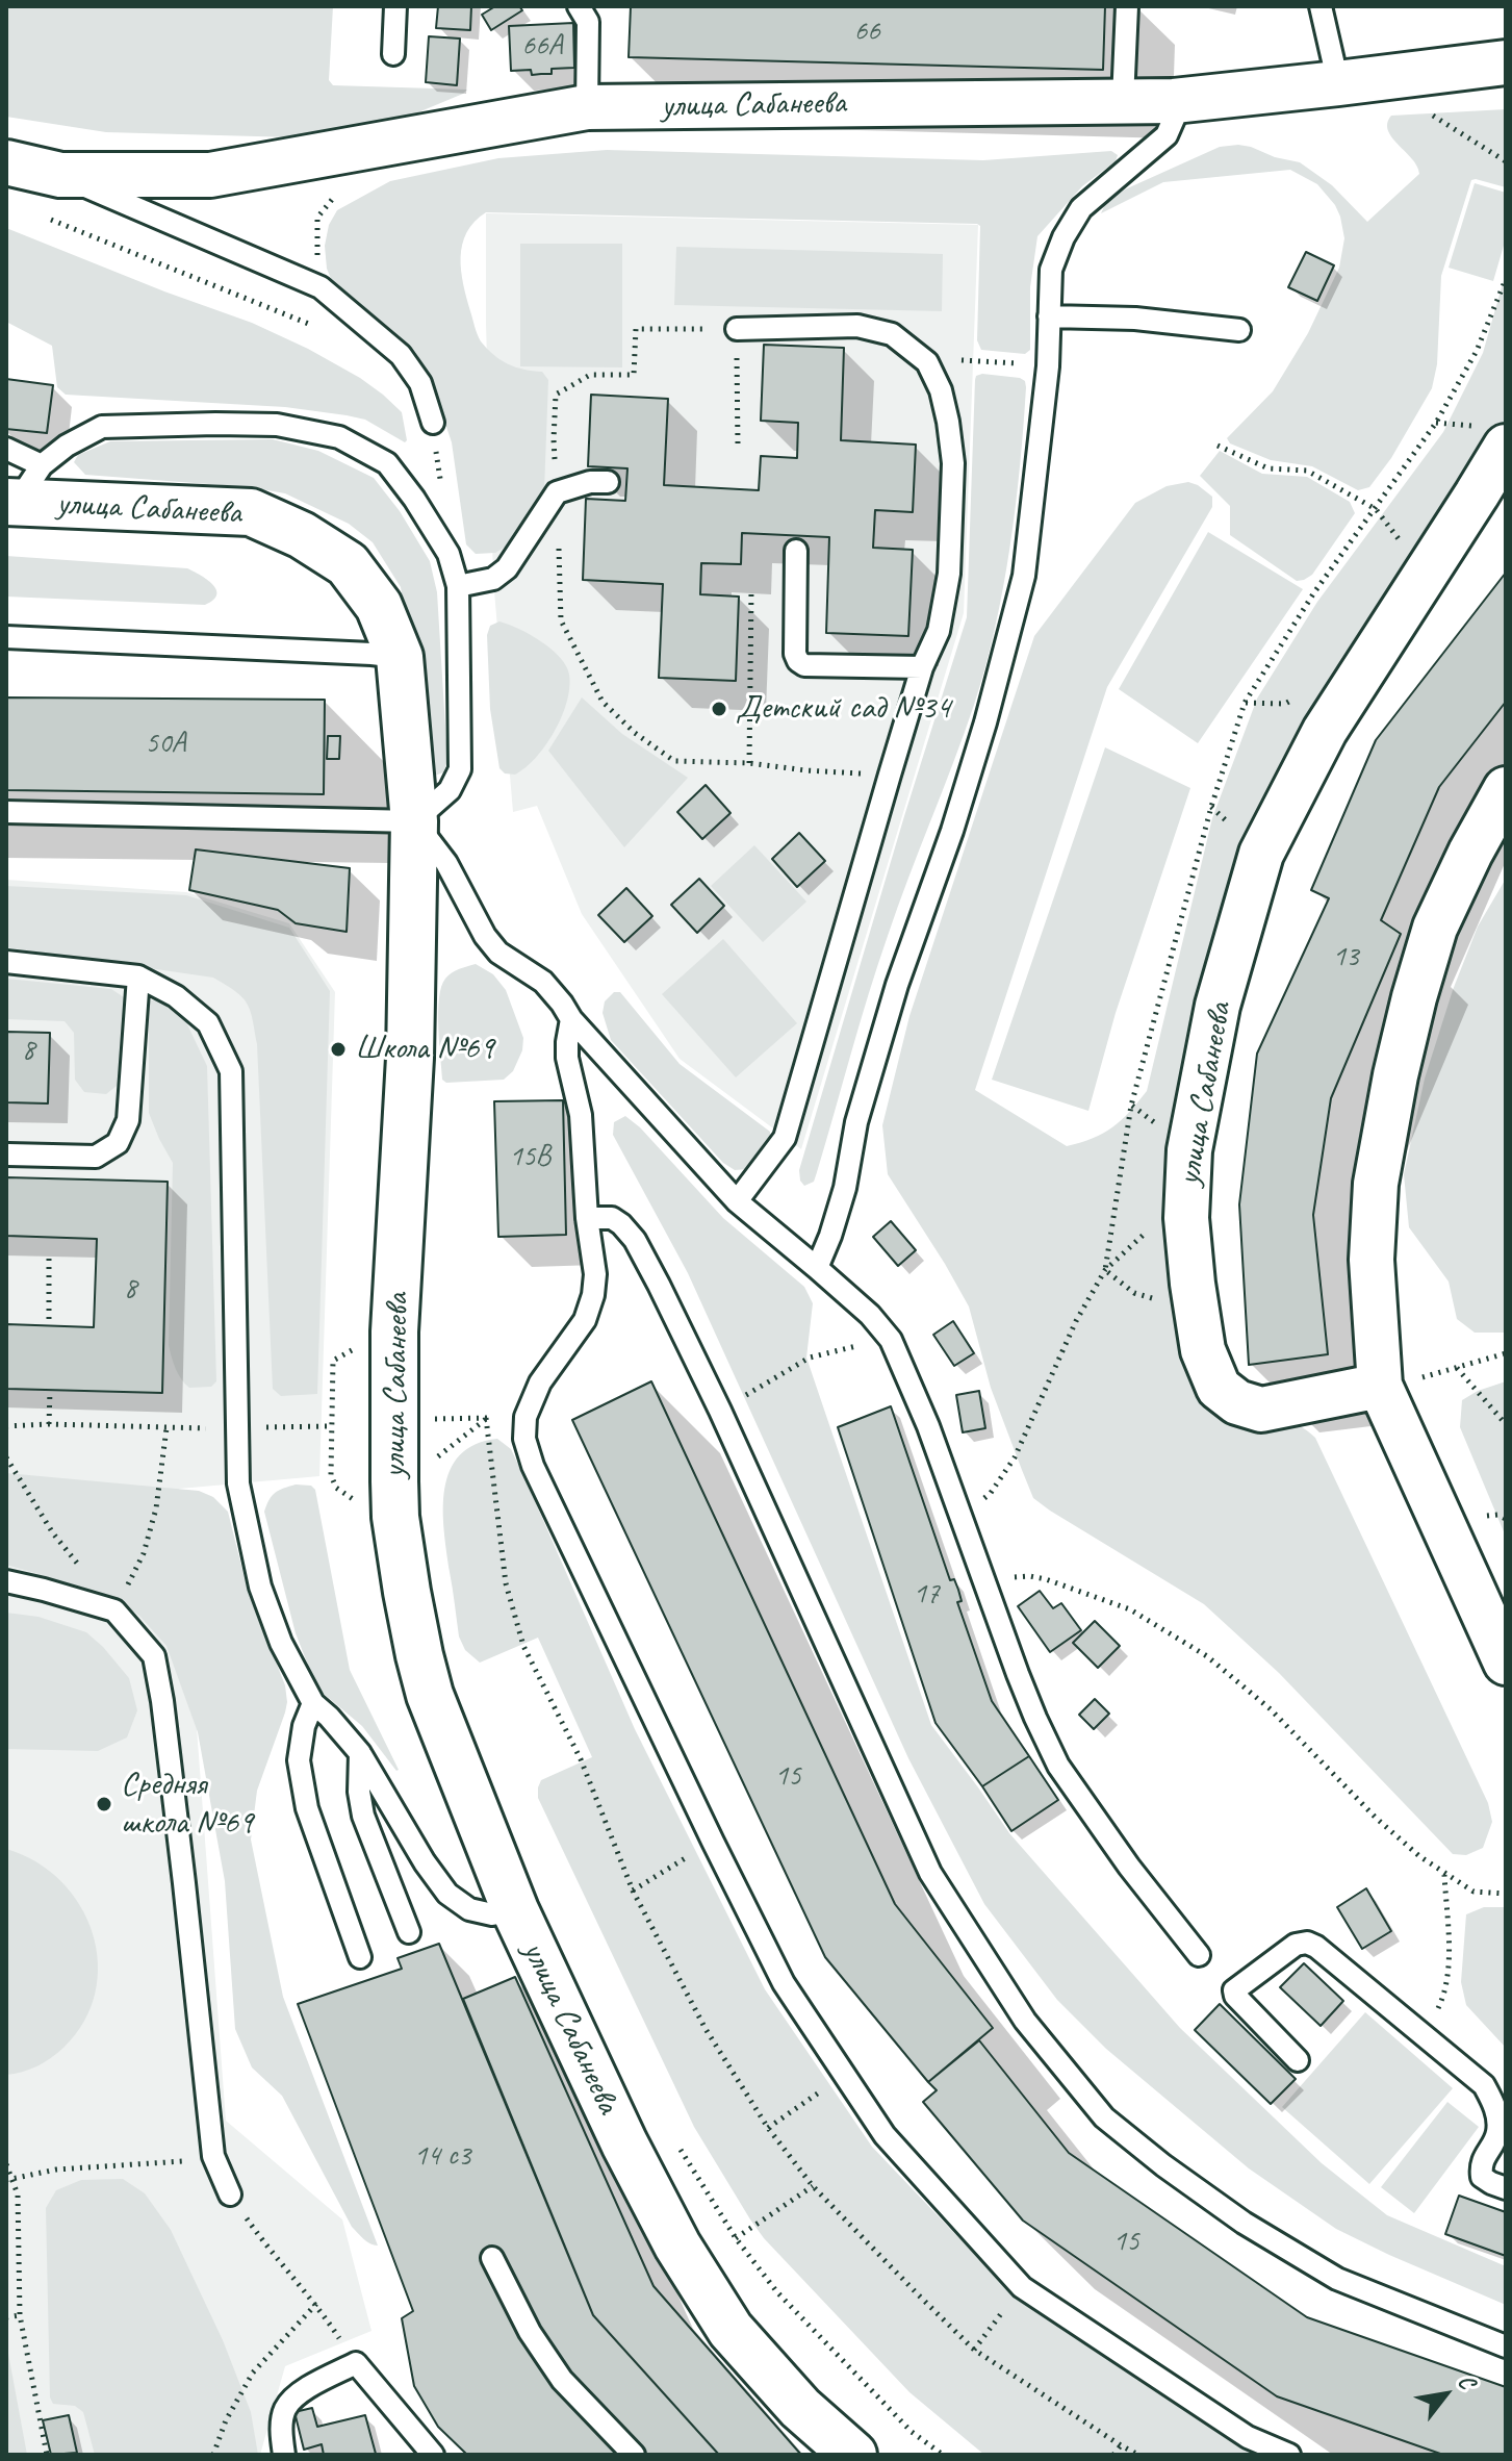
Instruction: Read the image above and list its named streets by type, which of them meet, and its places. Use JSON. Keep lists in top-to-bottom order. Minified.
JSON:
{"streets":{"street":["улица Сабанеева"]},"places":["Детский сад №34","Школа №69","Средняя школа №69"],"house_numbers":["66","66А","50А","13","8","15В","8","17","15","14 с3","15"],"north":"top right"}
